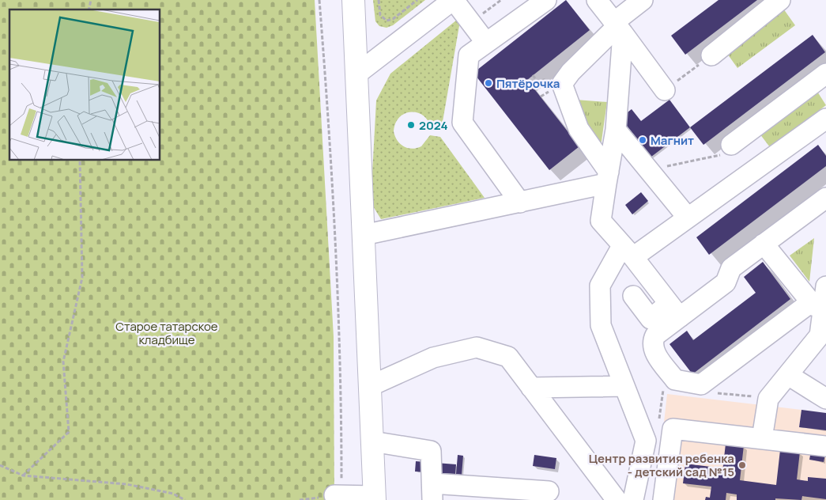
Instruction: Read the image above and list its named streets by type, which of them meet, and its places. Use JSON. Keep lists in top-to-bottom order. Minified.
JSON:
{"parks":["Старое татарское кладбище"],"places":["Пятёрочка","2024","Магнит","Центр развития ребенка - детский сад №15"]}
